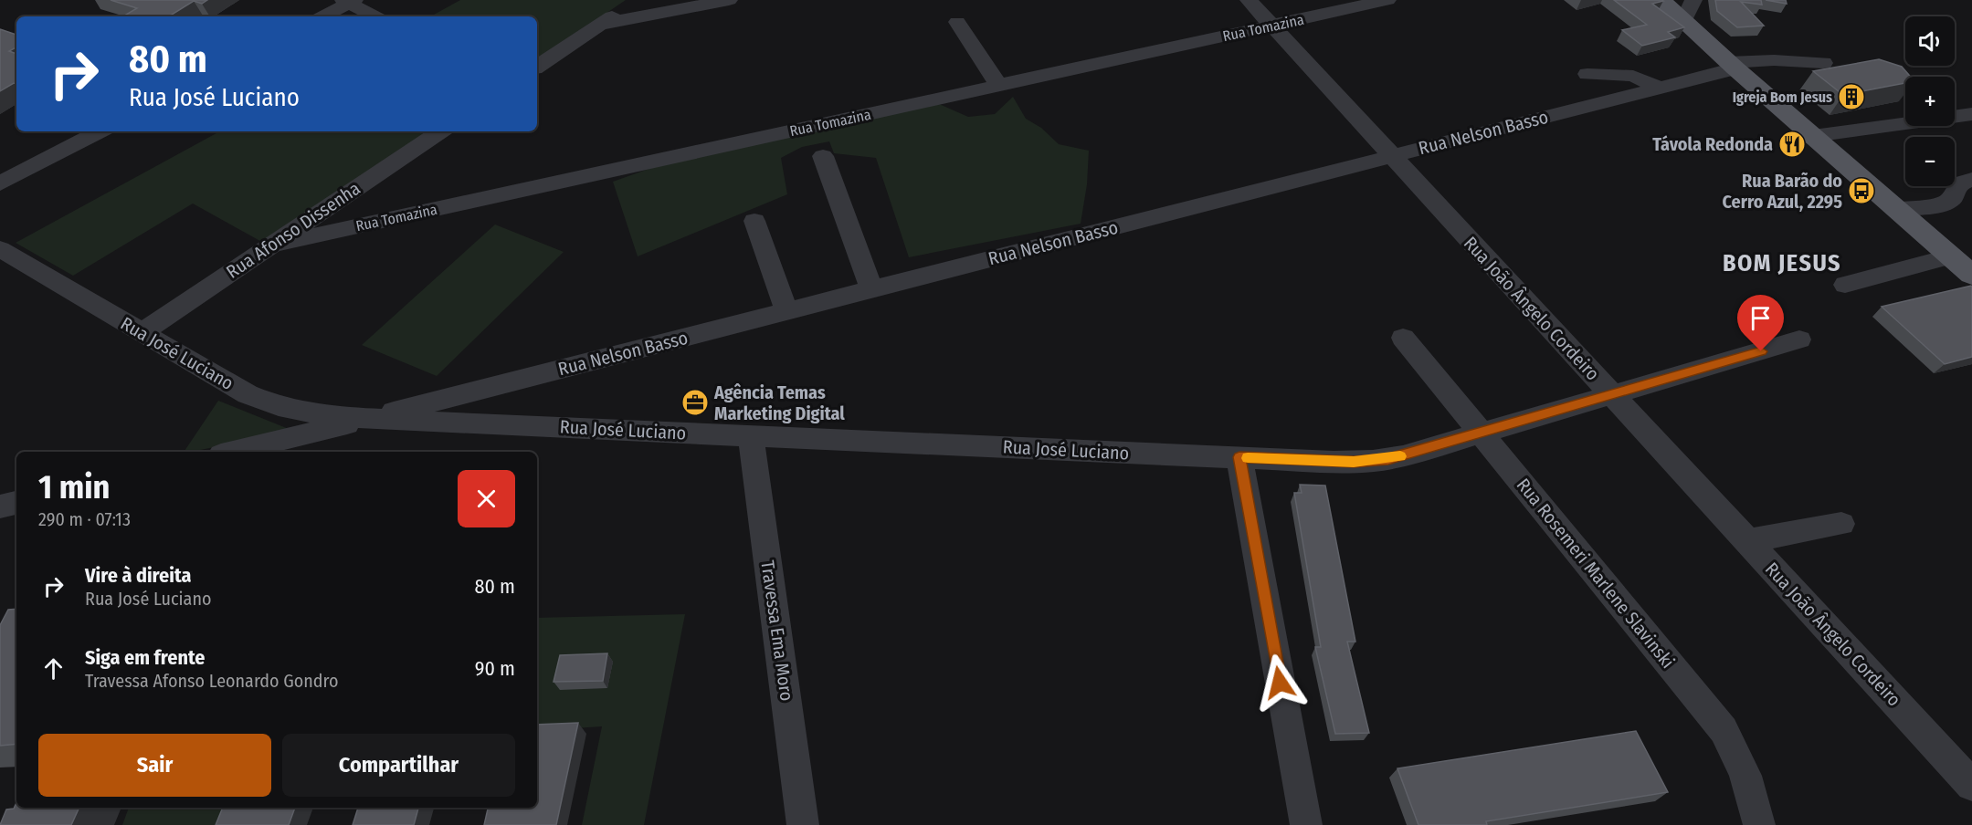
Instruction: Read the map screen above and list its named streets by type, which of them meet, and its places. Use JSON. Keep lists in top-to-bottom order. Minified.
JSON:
{"streets":{"street":["Rua Tomazina","Rua Nelson Basso","Rua Afonso Dissenha","Rua João Ângelo Cordeiro","Rua José Luciano","Rua Rosemeri Marlene Slavinski","Travessa Ema Moro"]},"crossings":[["Rua Tomazina","Rua Afonso Dissenha"],["Rua Tomazina","Rua João Ângelo Cordeiro"],["Rua Nelson Basso","Rua João Ângelo Cordeiro"],["Rua Nelson Basso","Rua José Luciano"],["Rua Afonso Dissenha","Rua José Luciano"],["Rua João Ângelo Cordeiro","Rua José Luciano"],["Rua José Luciano","Rua Rosemeri Marlene Slavinski"],["Rua José Luciano","Travessa Ema Moro"]],"districts":["BOM JESUS"],"places":{"building":["Igreja Bom Jesus"],"restaurant":["Távola Redonda"],"bus stop":["Rua Barão do Cerro Azul, 2295"],"office":["Agência Temas Marketing Digital"]},"page":{"map_buttons":["+","−"],"turn":["80 m","Rua José Luciano"],"heading":["1 min","290 m · 07:13"],"list":[{"name":"Vire à direita","note":"Rua José Luciano","value":"80 m"},{"name":"Siga em frente","note":"Travessa Afonso Leonardo Gondro","value":"90 m"}],"buttons":["Sair","Compartilhar"]}}
